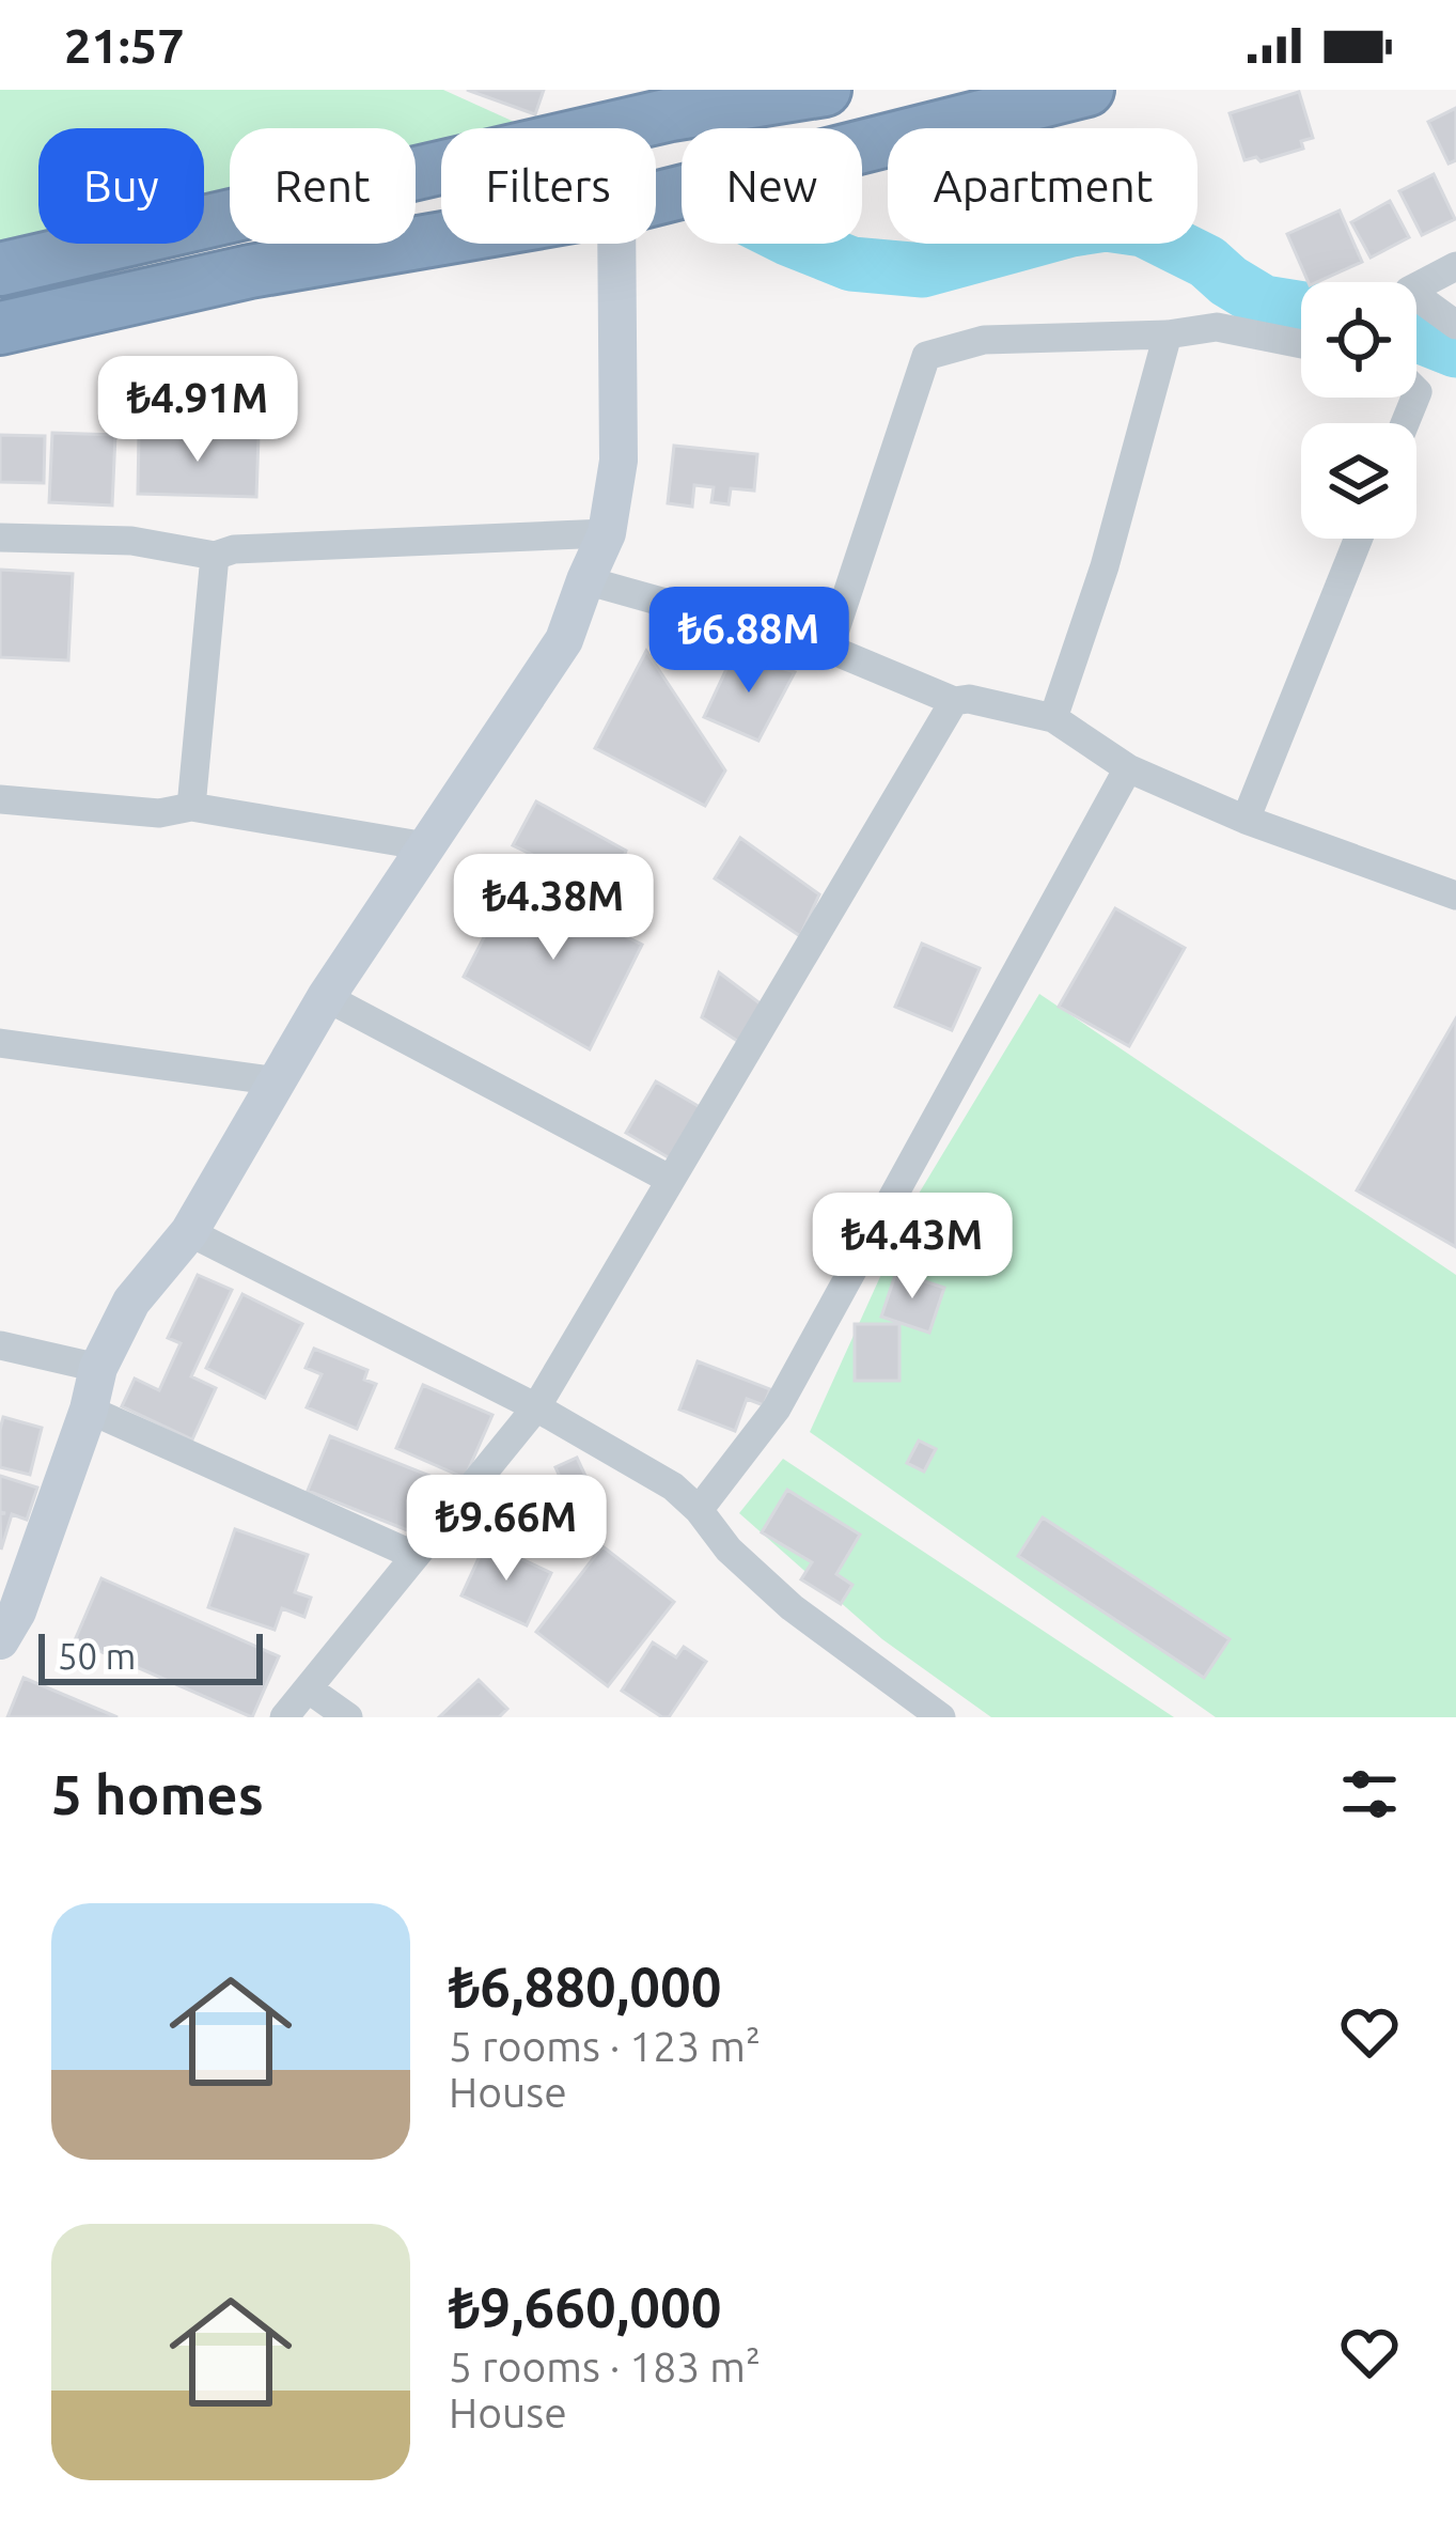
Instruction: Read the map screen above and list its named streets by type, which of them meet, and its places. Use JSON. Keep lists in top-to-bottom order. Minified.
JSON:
{"scale_bar":"50 m","page":{"status":"21:57","chip":["Buy","Rent","Filters","New","Apartment"],"price":["₺4.91M","₺6.88M","₺4.38M","₺4.43M","₺9.66M"],"scale":"50 m","heading":"5 homes","list":[{"name":"₺6,880,000","note":"5 rooms · 123 m² · House"},{"name":"₺9,660,000","note":"5 rooms · 183 m² · House"}]}}
